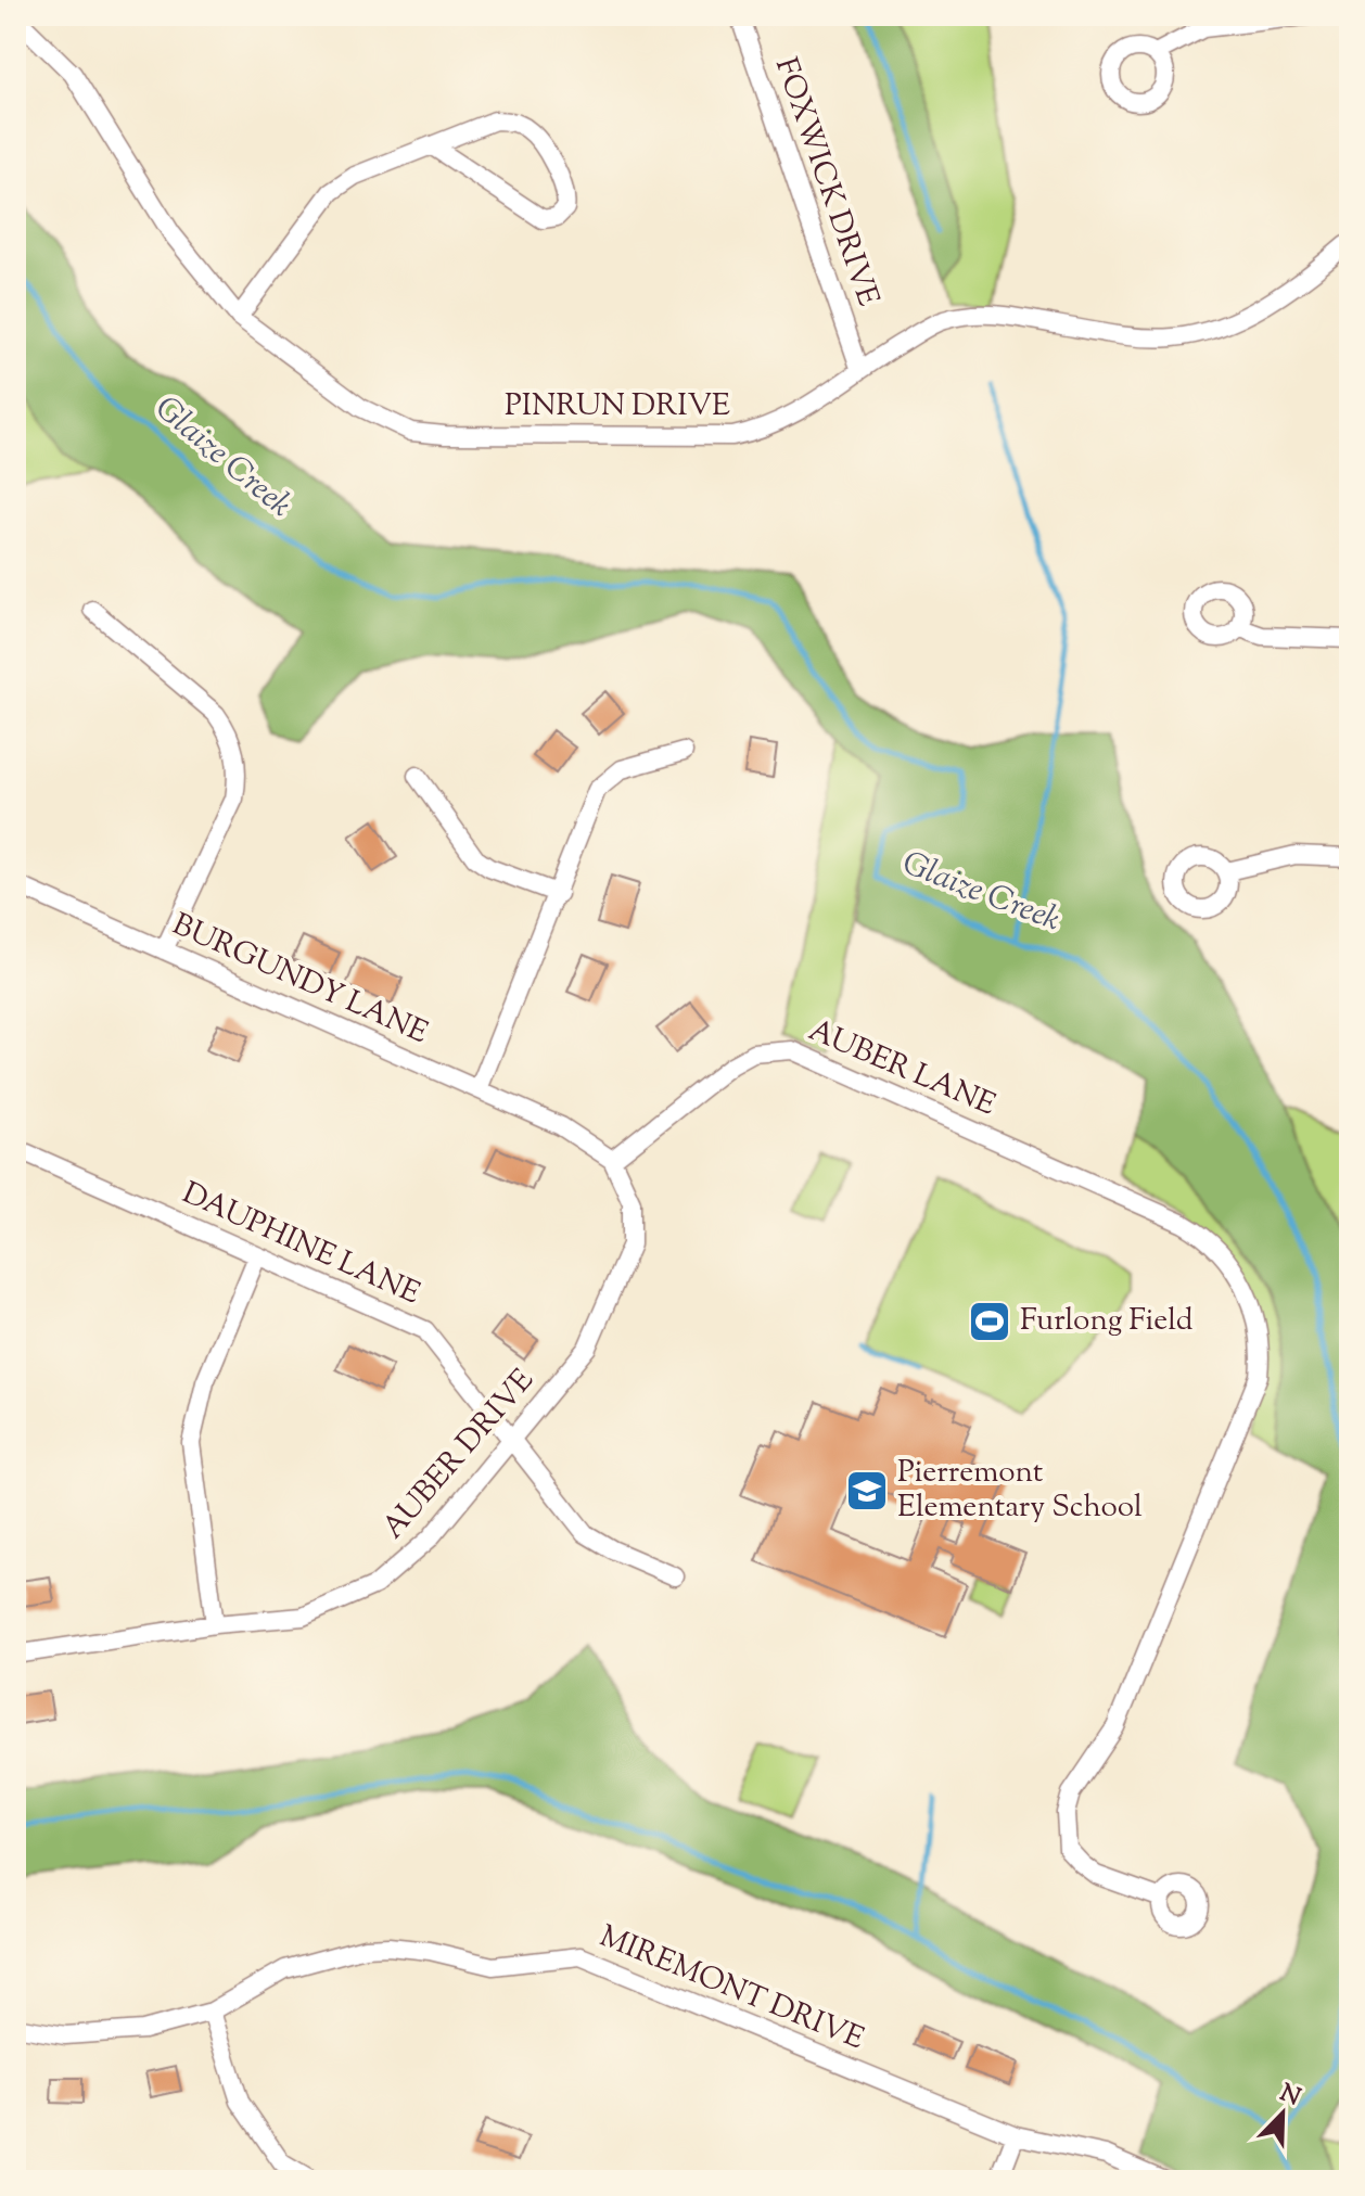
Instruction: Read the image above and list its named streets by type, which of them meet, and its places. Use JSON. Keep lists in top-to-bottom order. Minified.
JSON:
{"streets":{"street":["FOXWICK DRIVE","PINRUN DRIVE","BURGUNDY LANE","AUBER LANE","DAUPHINE LANE","AUBER DRIVE","MIREMONT DRIVE"]},"crossings":[["FOXWICK DRIVE","PINRUN DRIVE"],["BURGUNDY LANE","AUBER LANE"],["BURGUNDY LANE","AUBER DRIVE"],["AUBER LANE","AUBER DRIVE"],["DAUPHINE LANE","AUBER DRIVE"]],"water":["Glaize Creek"],"places":{"sports":["Furlong Field"],"school or university":["Pierremont Elementary School"]},"north":"top right"}
